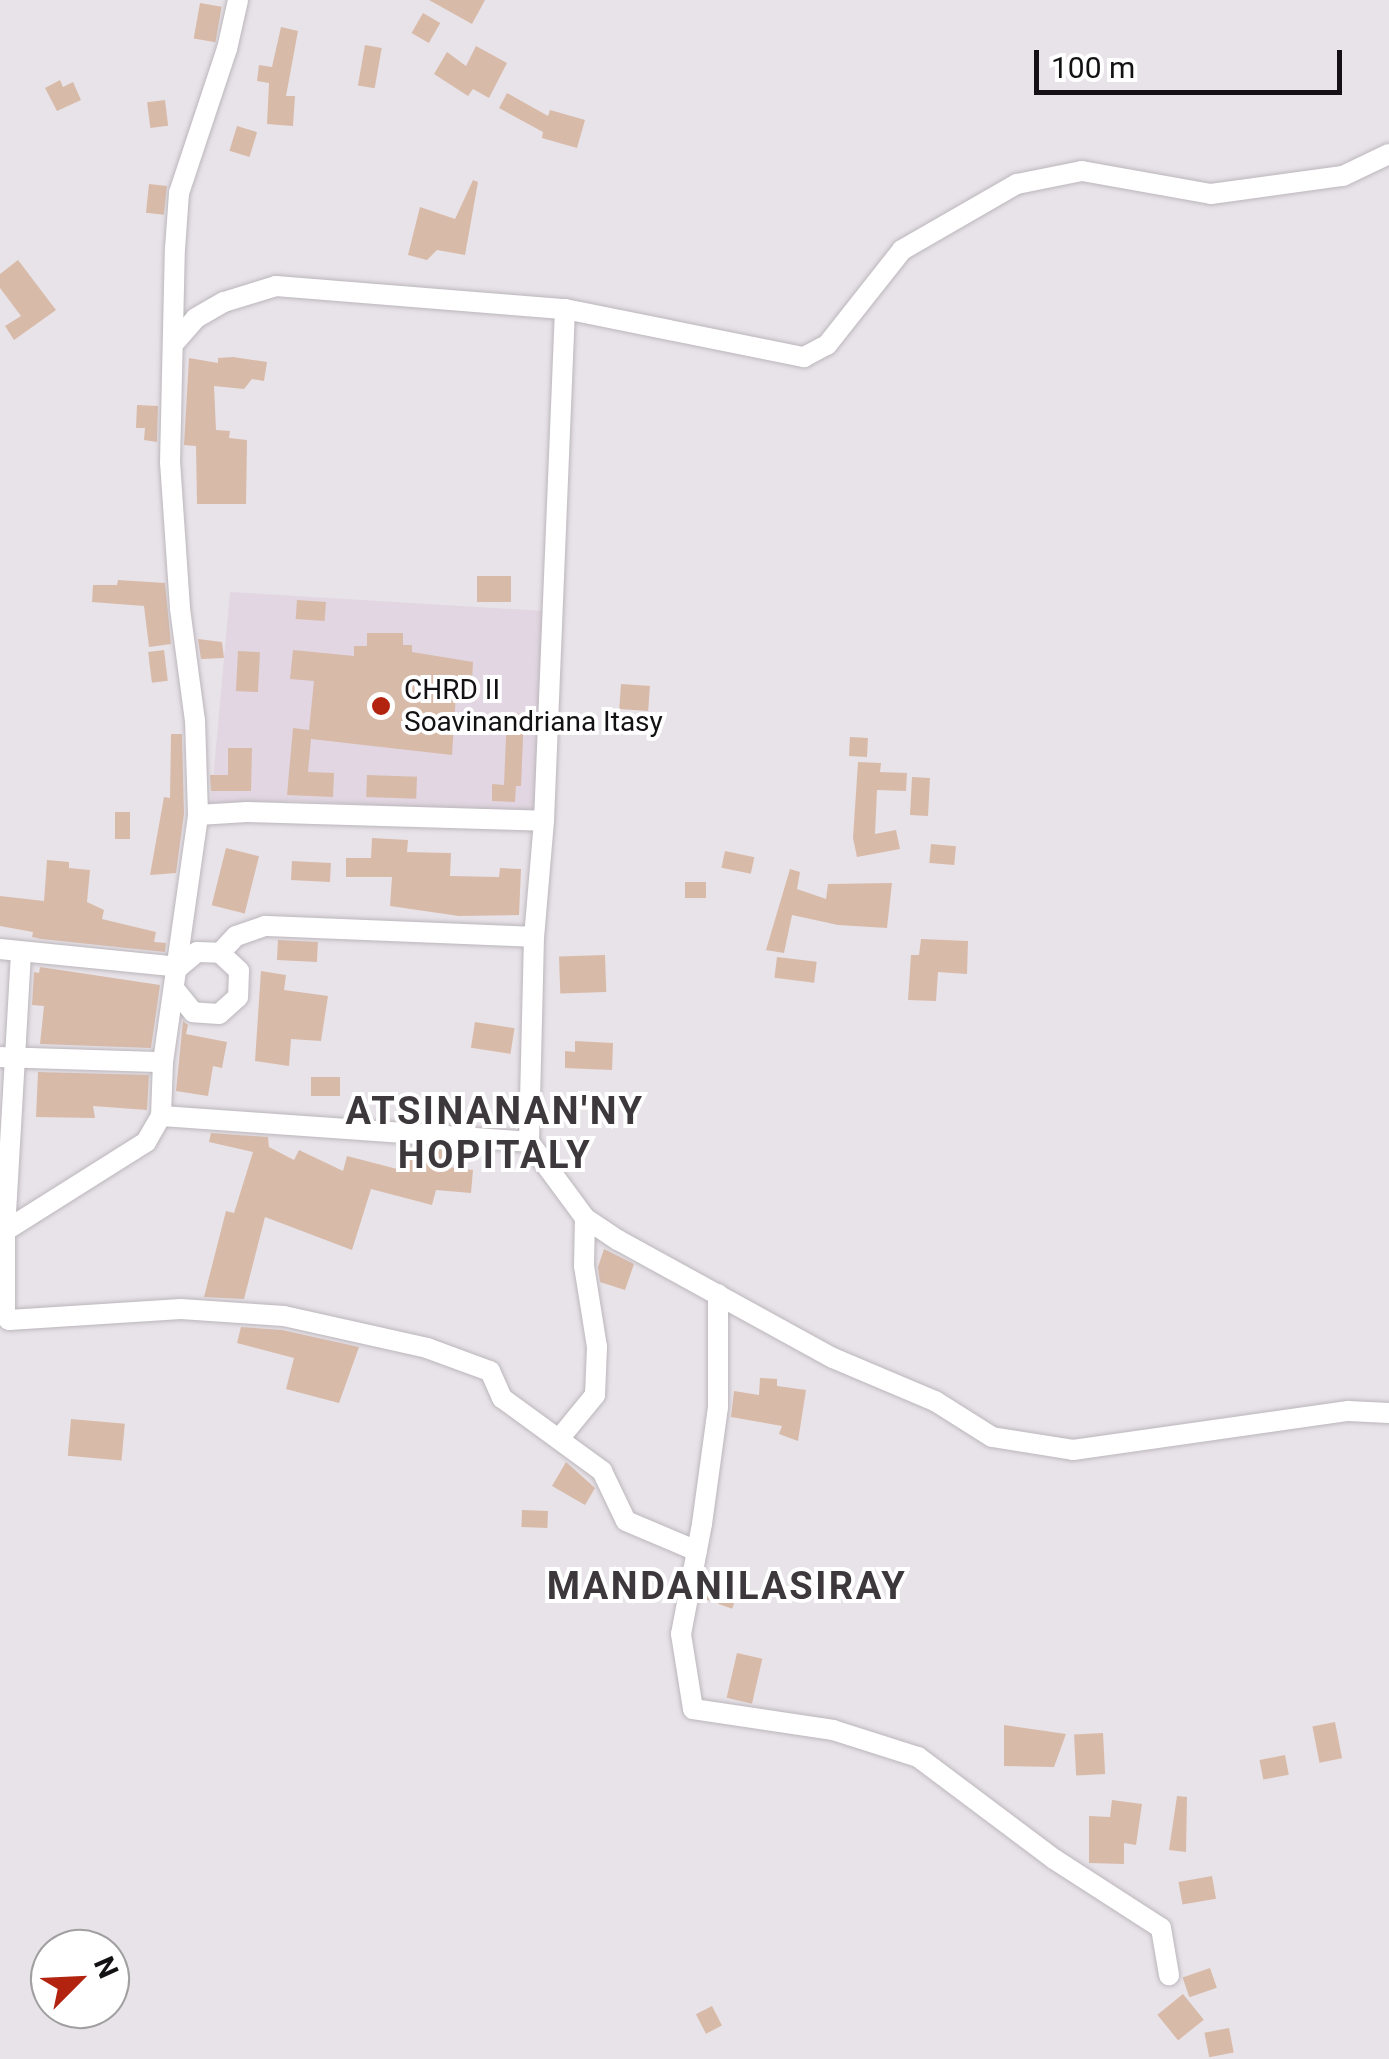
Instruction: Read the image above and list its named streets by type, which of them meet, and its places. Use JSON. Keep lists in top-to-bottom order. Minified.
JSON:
{"districts":["ATSINANAN'NY HOPITALY","MANDANILASIRAY"],"places":["CHRD II Soavinandriana Itasy"],"scale_bar":"100 m","north":"top right"}
